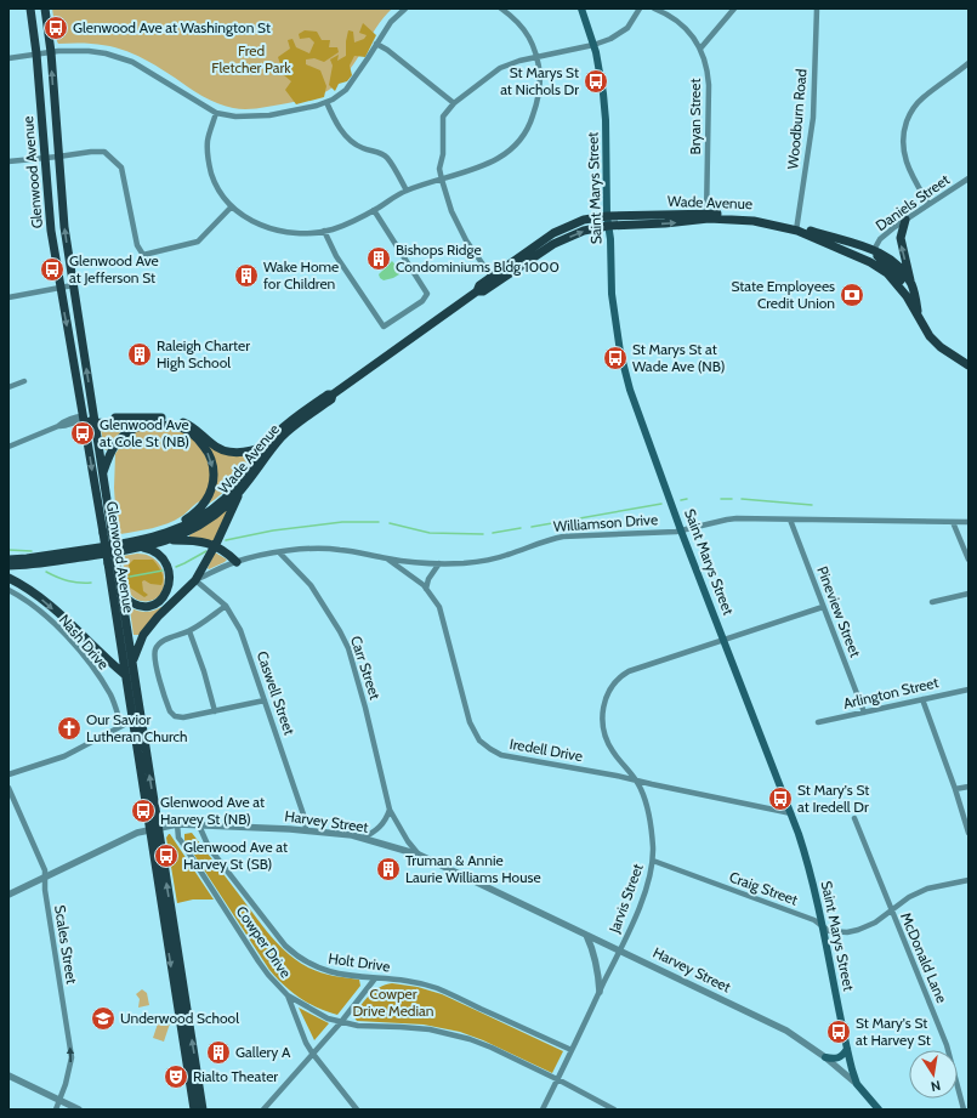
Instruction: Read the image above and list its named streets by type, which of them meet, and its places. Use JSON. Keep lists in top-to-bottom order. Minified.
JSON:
{"streets":{"main road":["Glenwood Avenue","Saint Marys Street","Wade Avenue"],"street":["Bryan Street","Woodburn Road","Daniels Street","Williamson Drive","Pineview Street","Nash Drive","Carr Street","Caswell Street","Arlington Street","Iredell Drive","Harvey Street","Craig Street","Jarvis Street","Cowper Drive","Scales Street","McDonald Lane","Holt Drive"]},"crossings":[["Bryan Street","Wade Avenue"],["Woodburn Road","Wade Avenue"],["Glenwood Avenue","Harvey Street"],["Saint Marys Street","Wade Avenue"],["Saint Marys Street","Williamson Drive"],["Saint Marys Street","Iredell Drive"],["Saint Marys Street","Harvey Street"],["Saint Marys Street","Craig Street"],["Saint Marys Street","Jarvis Street"],["Wade Avenue","Daniels Street"],["Williamson Drive","Pineview Street"],["Williamson Drive","Carr Street"],["Williamson Drive","Caswell Street"],["Williamson Drive","Iredell Drive"],["Pineview Street","Arlington Street"],["Pineview Street","Jarvis Street"],["Carr Street","Harvey Street"],["Caswell Street","Harvey Street"],["Iredell Drive","Jarvis Street"],["Harvey Street","Jarvis Street"],["Harvey Street","Cowper Drive"],["Harvey Street","Scales Street"],["Harvey Street","Holt Drive"],["Craig Street","Jarvis Street"],["Craig Street","McDonald Lane"],["Jarvis Street","Cowper Drive"],["Jarvis Street","Holt Drive"]],"one_way":["Scales Street"],"parks":["Fred Fletcher Park","Cowper Drive Median"],"places":{"bus stop":["Glenwood Ave at Washington St","St Marys St at Nichols Dr","Glenwood Ave at Jefferson St","St Marys St at Wade Ave (NB)","Glenwood Ave at Cole St (NB)","St Mary's St at Iredell Dr","Glenwood Ave at Harvey St (NB)","Glenwood Ave at Harvey St (SB)","St Mary's St at Harvey St"],"building":["Bishops Ridge Condominiums Bldg 1000","Wake Home for Children","Raleigh Charter High School","Truman & Annie Laurie Williams House","Gallery A"],"bank":["State Employees Credit Union"],"church":["Our Savior Lutheran Church"],"school or university":["Underwood School"],"theatre":["Rialto Theater"]},"north":"bottom"}
